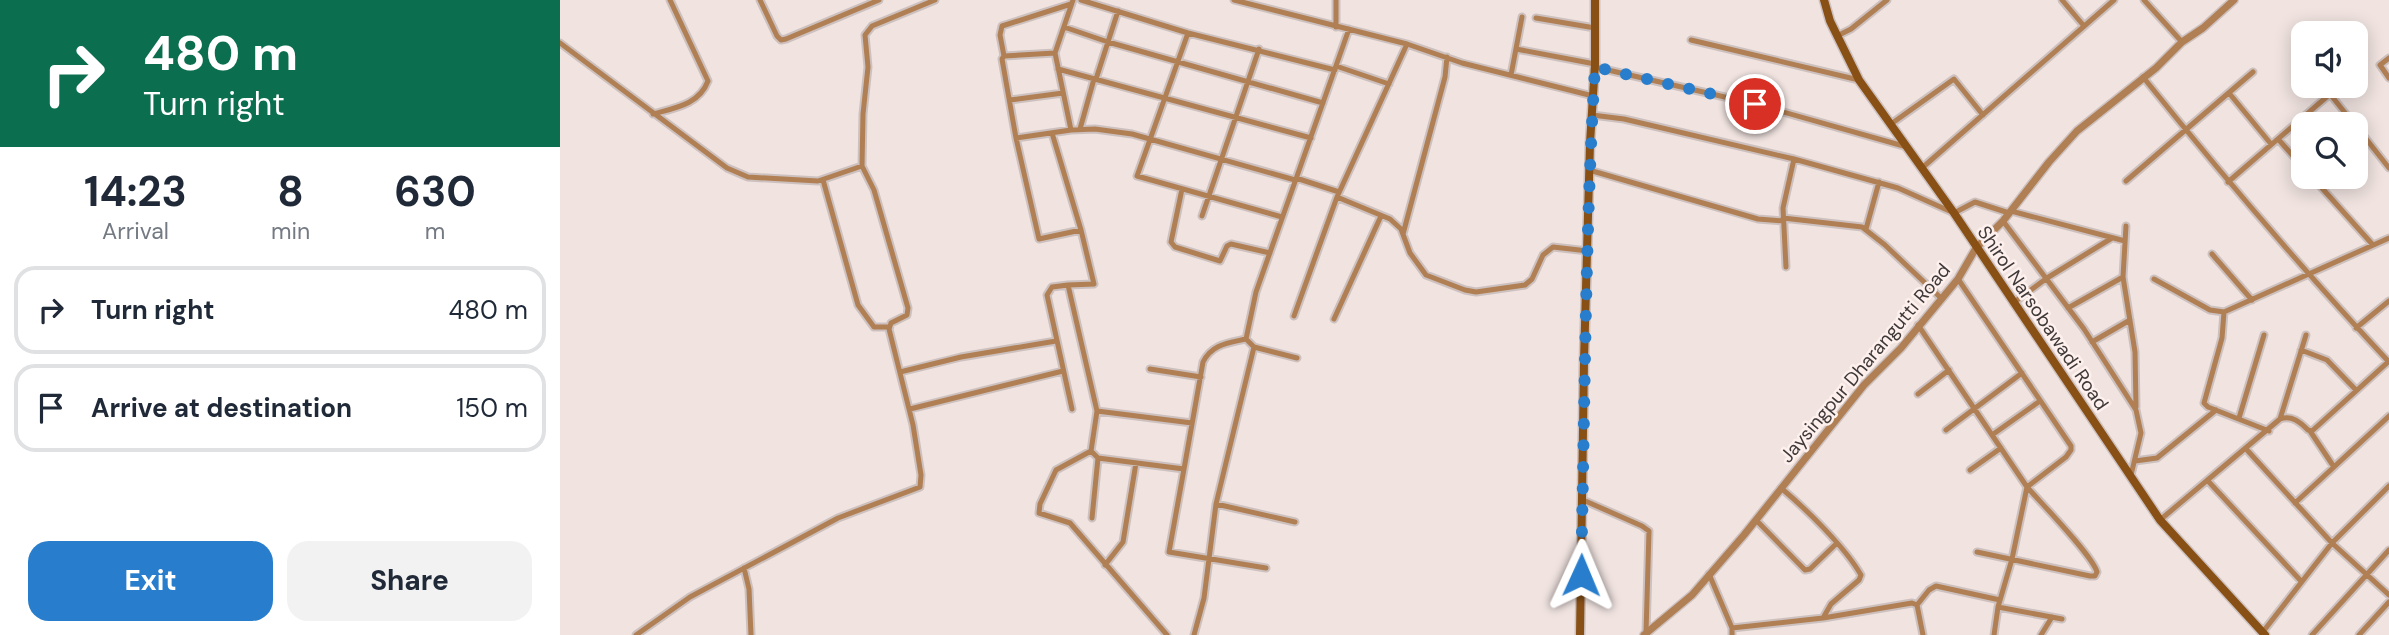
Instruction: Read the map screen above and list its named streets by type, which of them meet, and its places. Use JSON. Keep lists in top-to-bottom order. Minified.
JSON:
{"streets":{"main road":["Shirol Narsobawadi Road"],"street":["Jaysingpur Dharangutti Road"]},"crossings":[["Shirol Narsobawadi Road","Jaysingpur Dharangutti Road"]],"page":{"turn":["480 m","Turn right"],"eta":["14:23","Arrival","8","min","630","m"],"list":[{"name":"Turn right","value":"480 m"},{"name":"Arrive at destination","value":"150 m"}],"buttons":["Exit","Share"]}}
